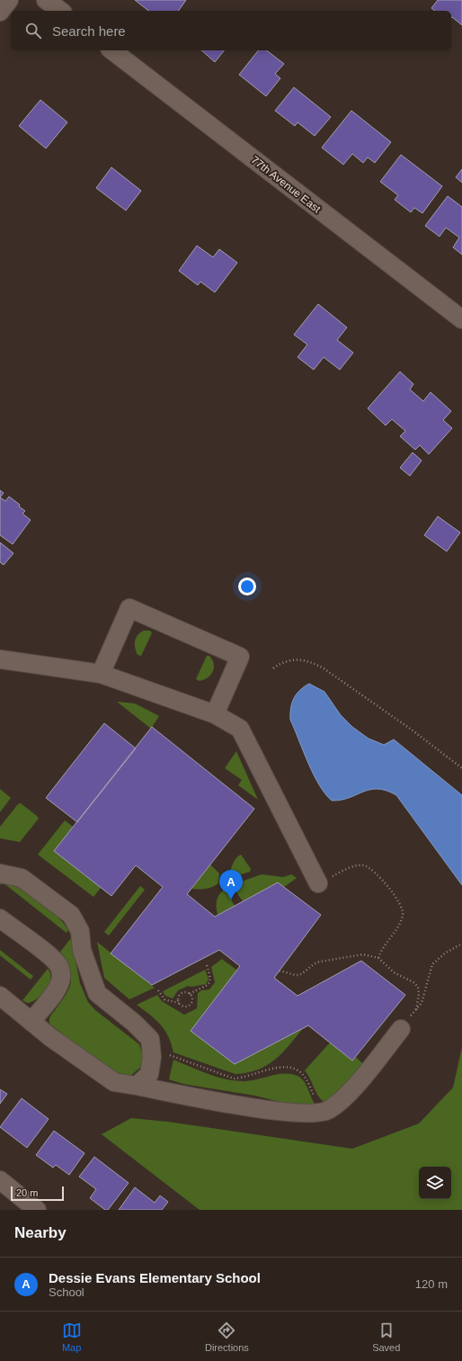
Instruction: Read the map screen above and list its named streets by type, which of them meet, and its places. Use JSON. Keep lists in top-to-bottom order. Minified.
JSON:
{"streets":{"street":["77th Avenue East"]},"scale_bar":"20 m","page":{"search":"Search here","pins":"A","scale":"20 m","heading":"Nearby","list":[{"mark":"A","name":"Dessie Evans Elementary School","note":"School","value":"120 m"}],"nav":["Map","Directions","Saved"]}}
